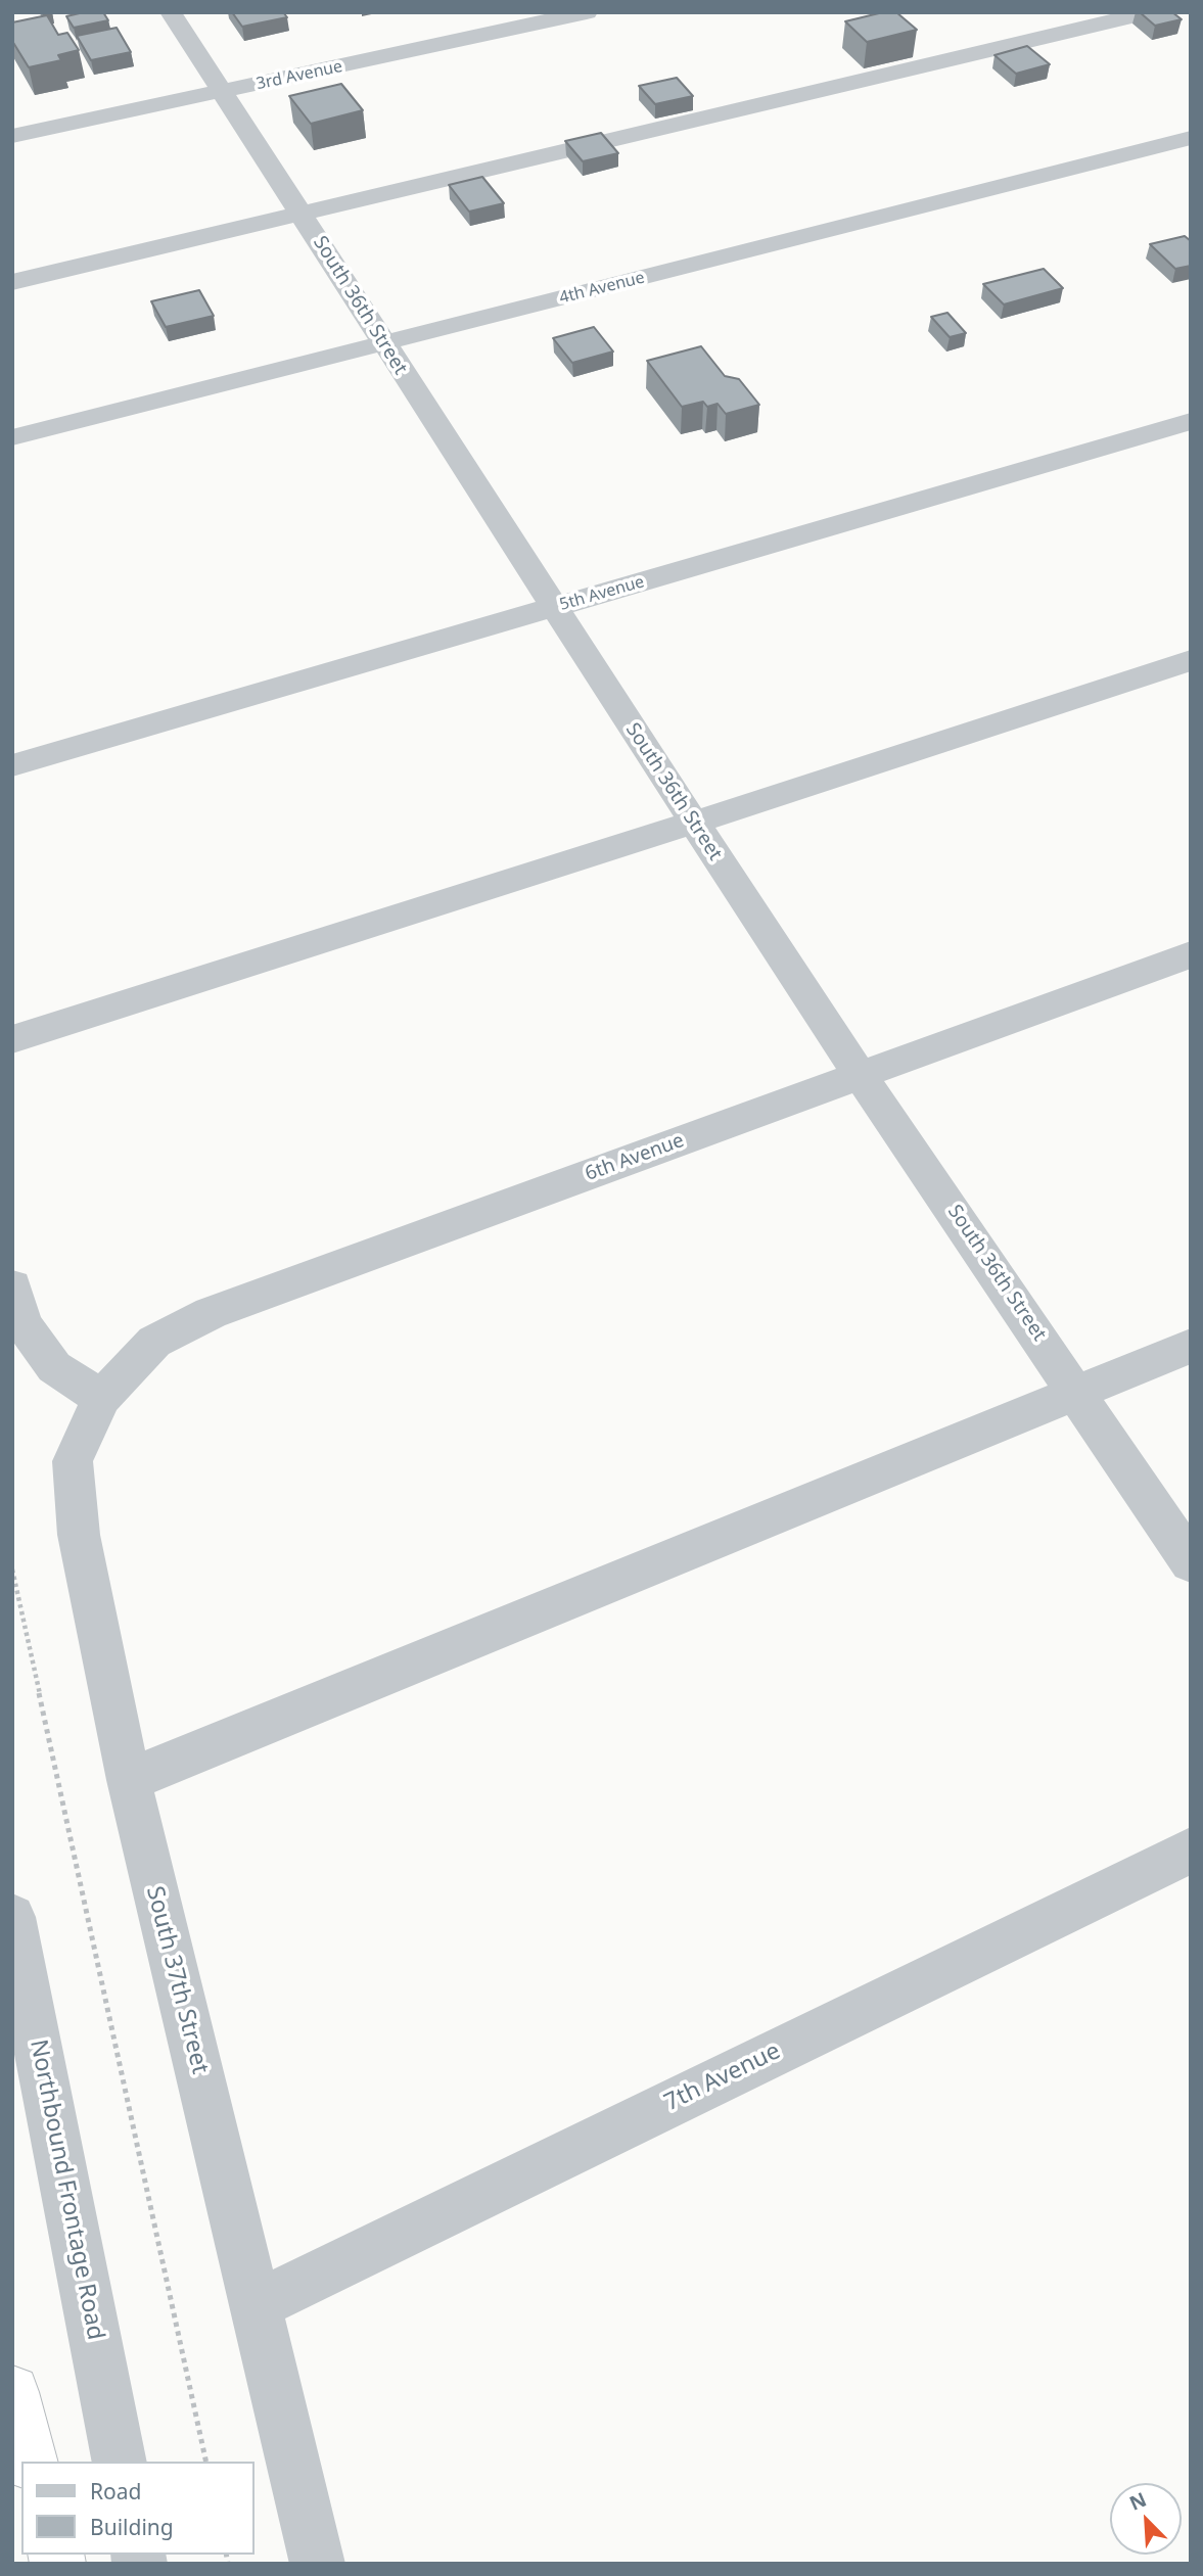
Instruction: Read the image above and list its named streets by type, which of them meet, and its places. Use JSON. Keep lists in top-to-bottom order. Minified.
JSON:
{"streets":{"street":["3rd Avenue","4th Avenue","South 36th Street","5th Avenue","6th Avenue","South 37th Street","7th Avenue","Northbound Frontage Road"]},"crossings":[["3rd Avenue","South 36th Street"],["4th Avenue","South 36th Street"],["South 36th Street","5th Avenue"],["South 36th Street","6th Avenue"],["6th Avenue","South 37th Street"],["South 37th Street","7th Avenue"]],"legend":["Road","Building"],"north":"top left"}
